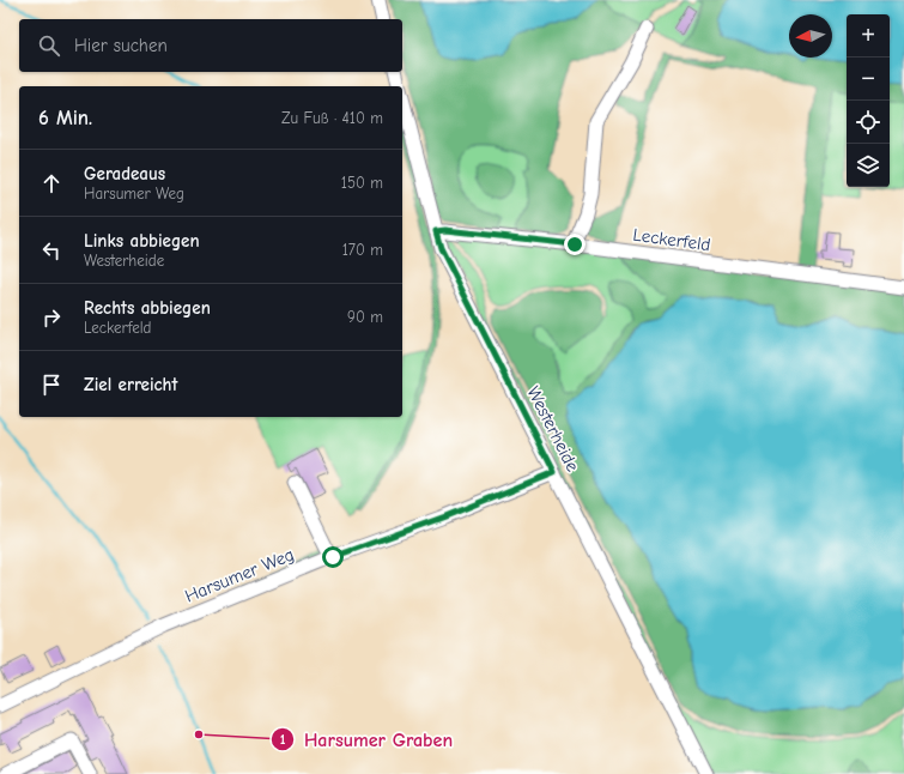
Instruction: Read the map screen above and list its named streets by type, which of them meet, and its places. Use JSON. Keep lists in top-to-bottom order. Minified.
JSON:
{"streets":{"street":["Leckerfeld","Westerheide","Harsumer Weg"]},"crossings":[["Leckerfeld","Westerheide"],["Westerheide","Harsumer Weg"]],"places":["Harsumer Graben"],"north":"left","page":{"map_buttons":["+","−"],"search":"Hier suchen","heading":["6 Min.","Zu Fuß · 410 m"],"list":[["Geradeaus","Harsumer Weg","150 m"],["Links abbiegen","Westerheide","170 m"],["Rechts abbiegen","Leckerfeld","90 m"],"Ziel erreicht"]}}
